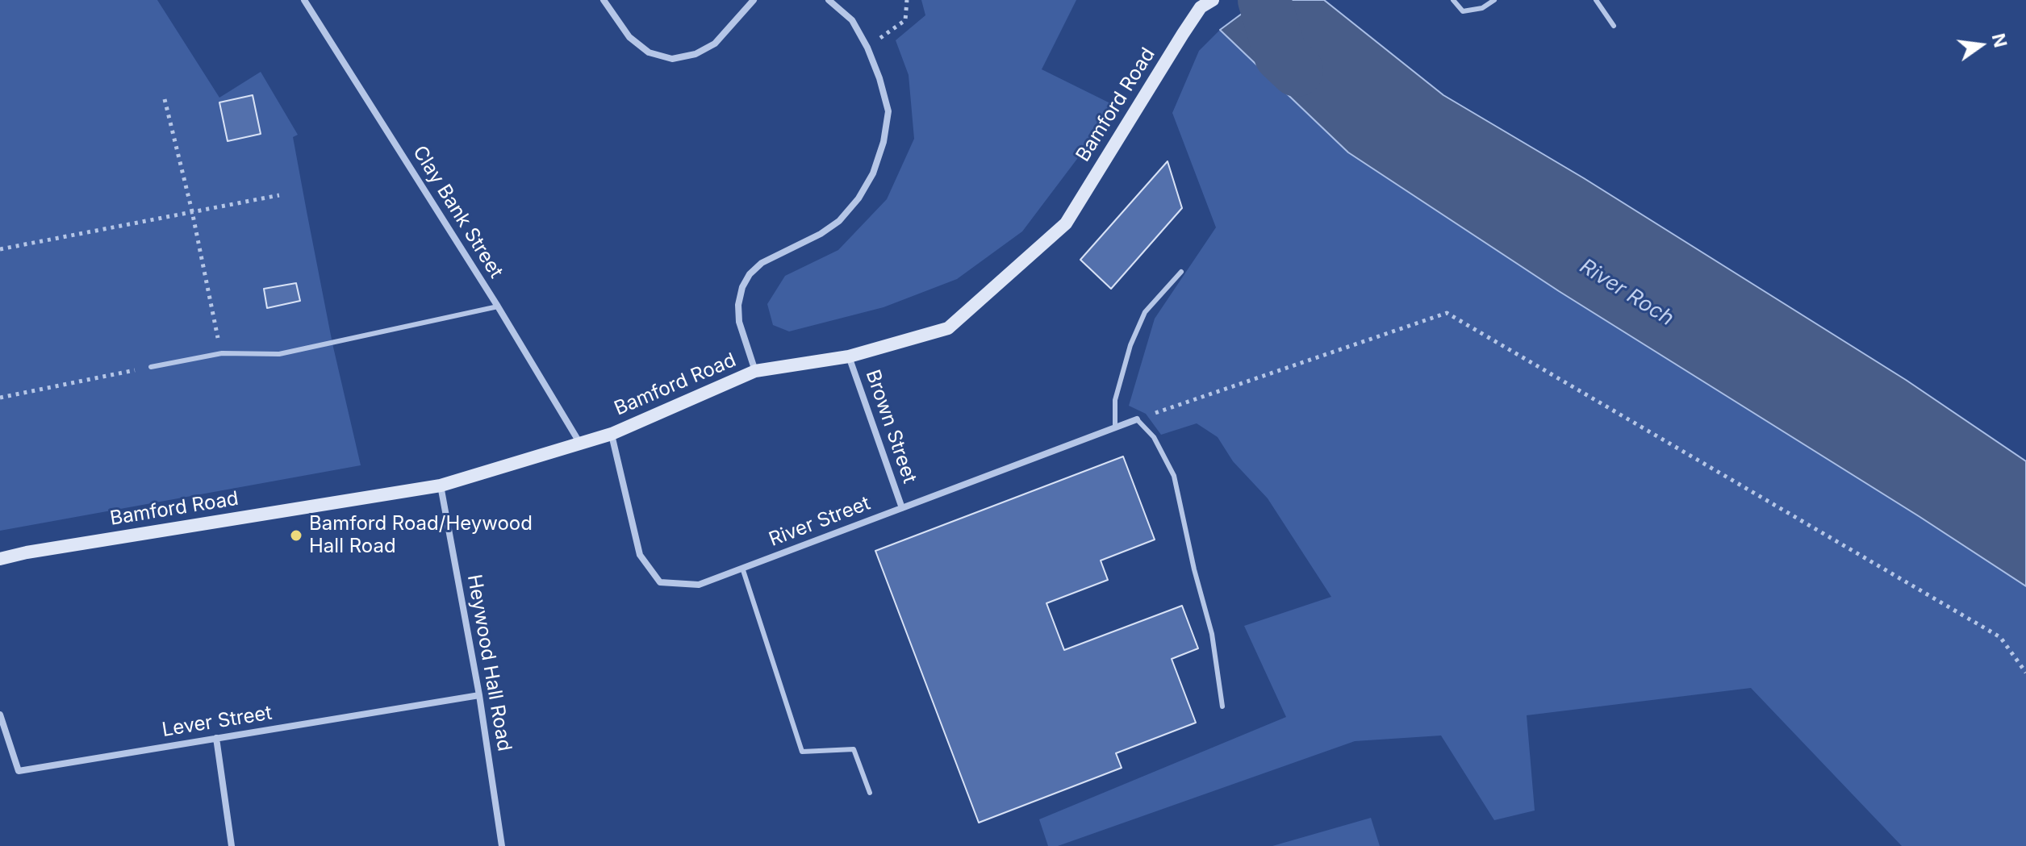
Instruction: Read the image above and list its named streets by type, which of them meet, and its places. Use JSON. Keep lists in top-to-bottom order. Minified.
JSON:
{"streets":{"street":["Bamford Road","Clay Bank Street","Brown Street","River Street","Heywood Hall Road","Lever Street"]},"crossings":[["Bamford Road","Clay Bank Street"],["Bamford Road","Brown Street"],["Bamford Road","River Street"],["Bamford Road","Heywood Hall Road"],["Brown Street","River Street"],["Heywood Hall Road","Lever Street"]],"water":["River Roch"],"places":["Bamford Road/Heywood Hall Road"],"north":"right"}
